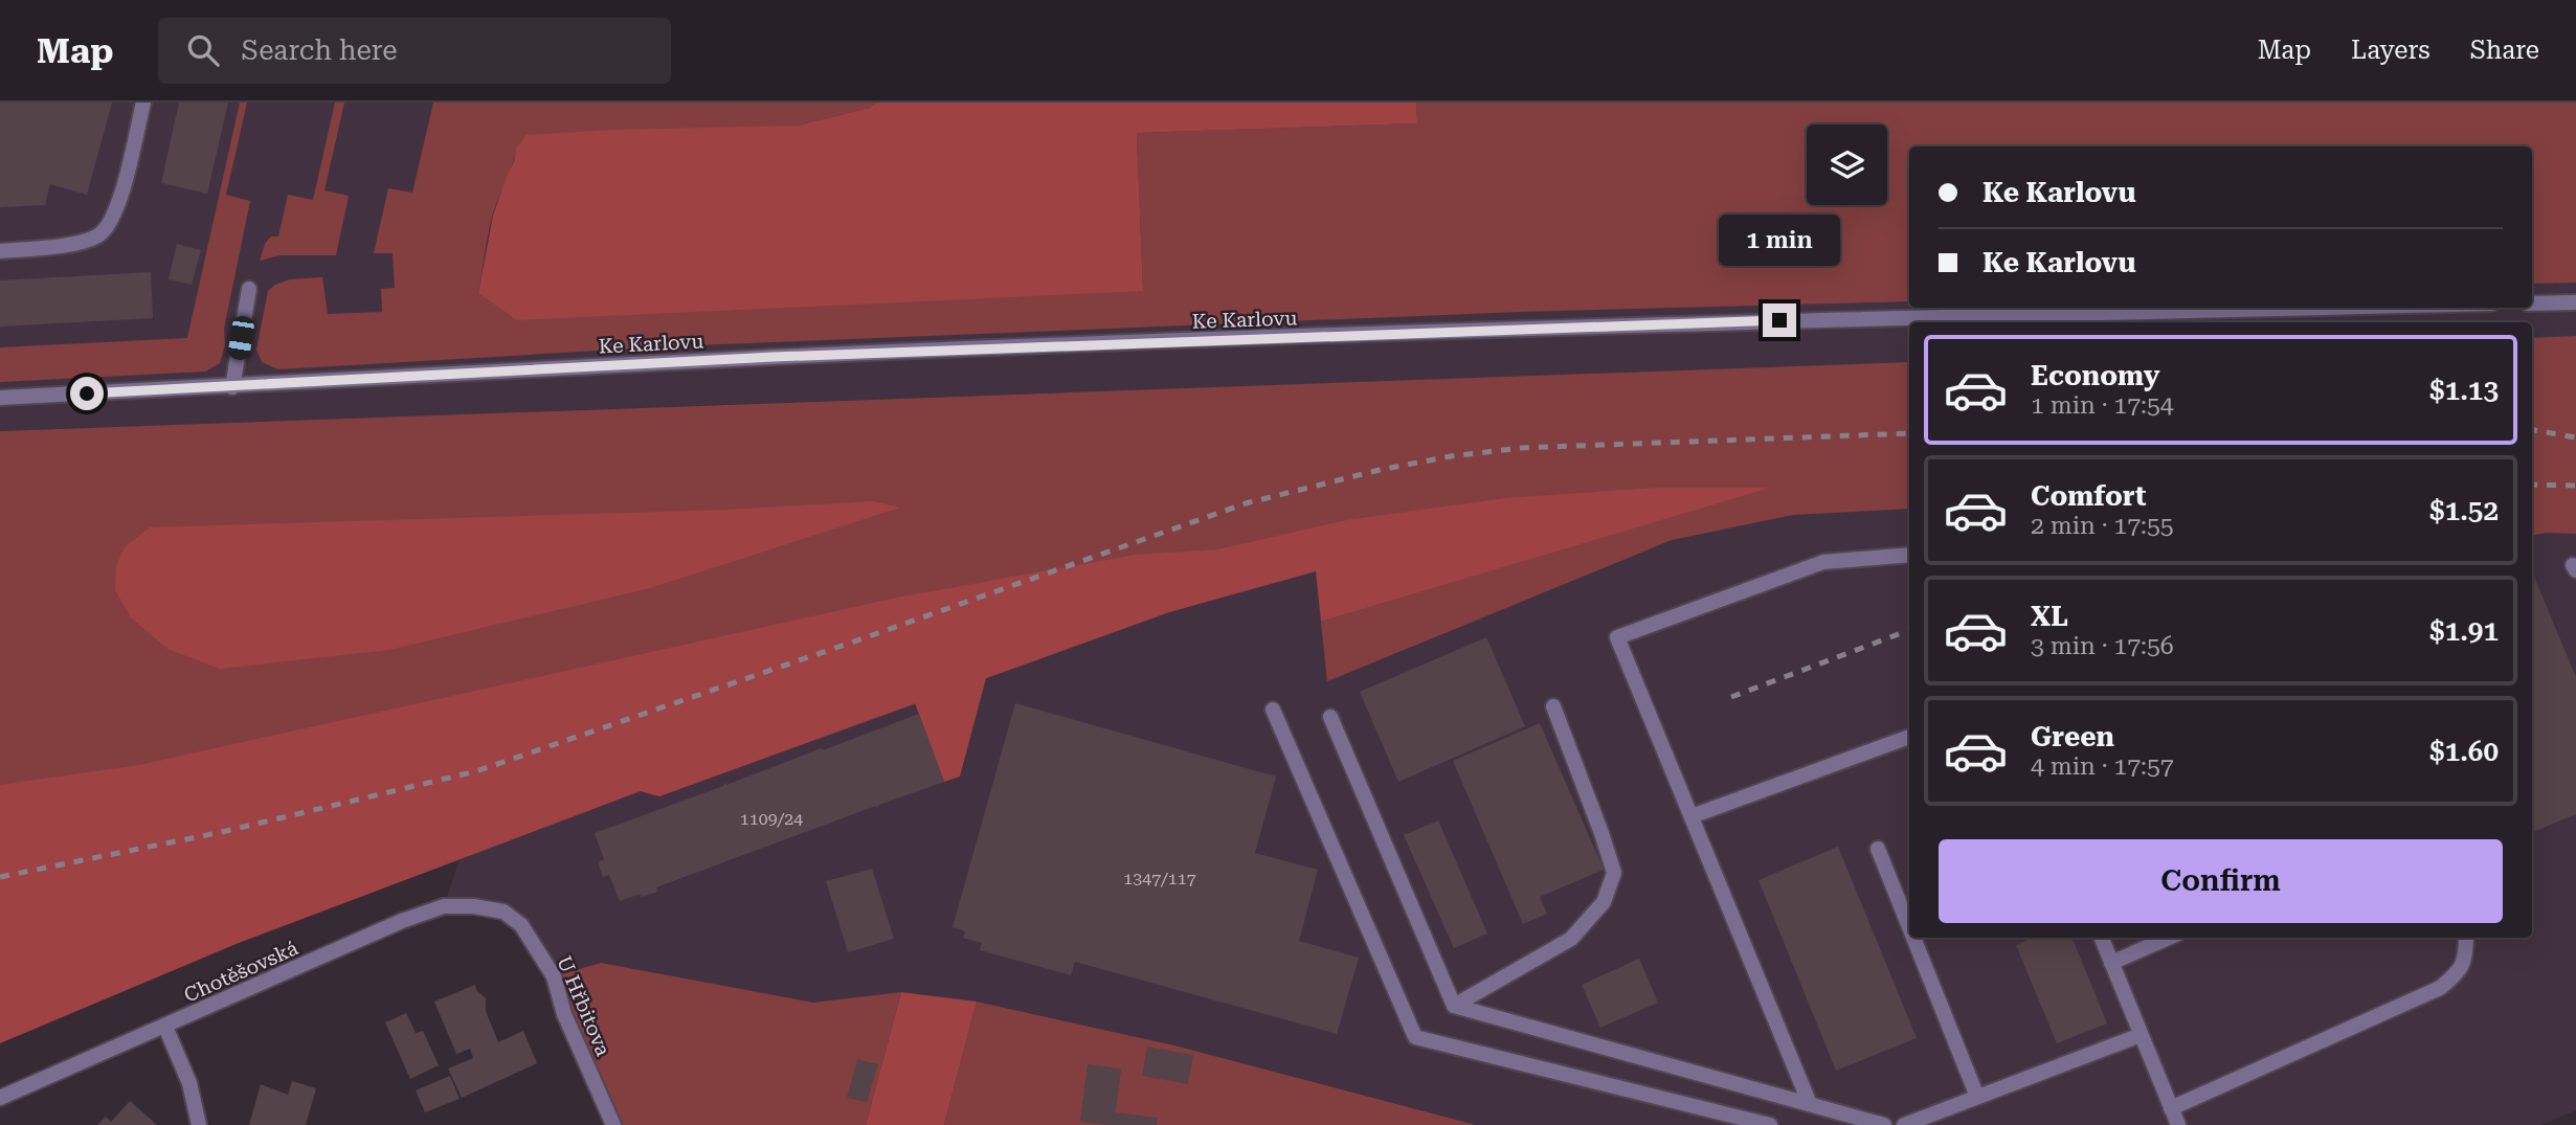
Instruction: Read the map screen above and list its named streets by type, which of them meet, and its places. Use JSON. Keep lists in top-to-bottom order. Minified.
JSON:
{"streets":{"street":["Ke Karlovu","Chotěšovská","U Hřbitova"]},"crossings":[["Chotěšovská","U Hřbitova"]],"house_numbers":["1109/24","1347/117"],"page":{"header":"Map","search":"Search here","nav":["Map","Layers","Share"],"banner":["Ke Karlovu","Ke Karlovu"],"bubble":"1 min","list":[{"name":"Economy","note":"1 min · 17:54","value":"$1.13"},{"name":"Comfort","note":"2 min · 17:55","value":"$1.52"},{"name":"XL","note":"3 min · 17:56","value":"$1.91"},{"name":"Green","note":"4 min · 17:57","value":"$1.60"}],"buttons":"Confirm"}}
